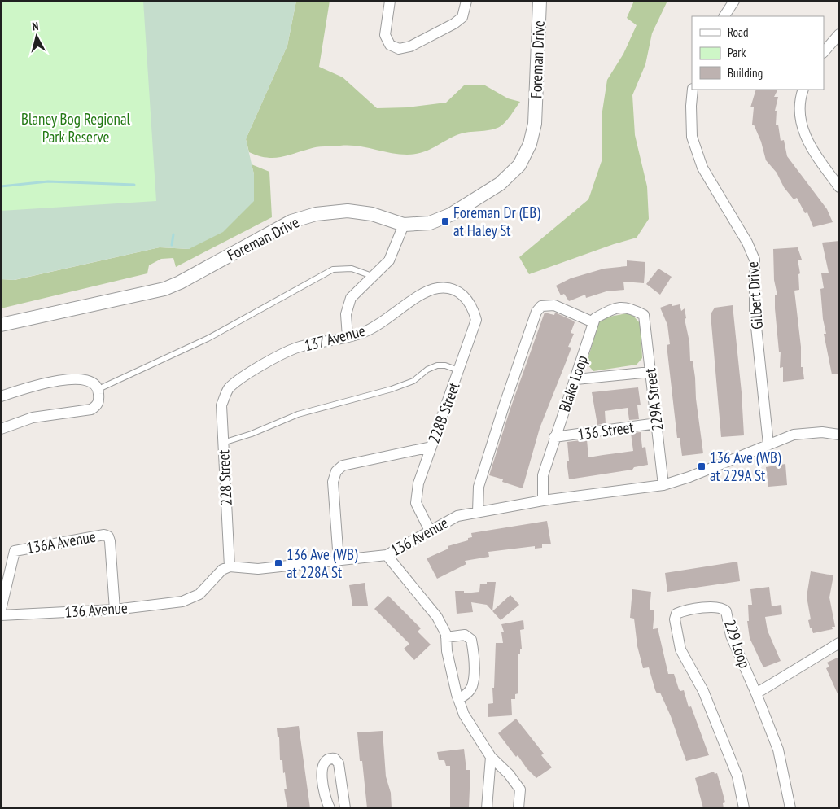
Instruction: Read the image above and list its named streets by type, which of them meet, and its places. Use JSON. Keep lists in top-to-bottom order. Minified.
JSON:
{"streets":{"street":["Foreman Drive","Gilbert Drive","137 Avenue","Blake Loop","229A Street","228B Street","136 Street","228 Street","136 Avenue","136A Avenue","229 Loop"]},"crossings":[["Gilbert Drive","136 Avenue"],["137 Avenue","228B Street"],["137 Avenue","228 Street"],["Blake Loop","229A Street"],["Blake Loop","136 Street"],["Blake Loop","136 Avenue"],["229A Street","136 Street"],["229A Street","136 Avenue"],["228B Street","136 Avenue"],["228 Street","136 Avenue"],["136 Avenue","136A Avenue"]],"parks":["Blaney Bog Regional Park Reserve"],"places":{"transit":["Foreman Dr (EB) at Haley St","136 Ave (WB) at 229A St","136 Ave (WB) at 228A St"]},"legend":["Road","Park","Building"],"north":"top"}
